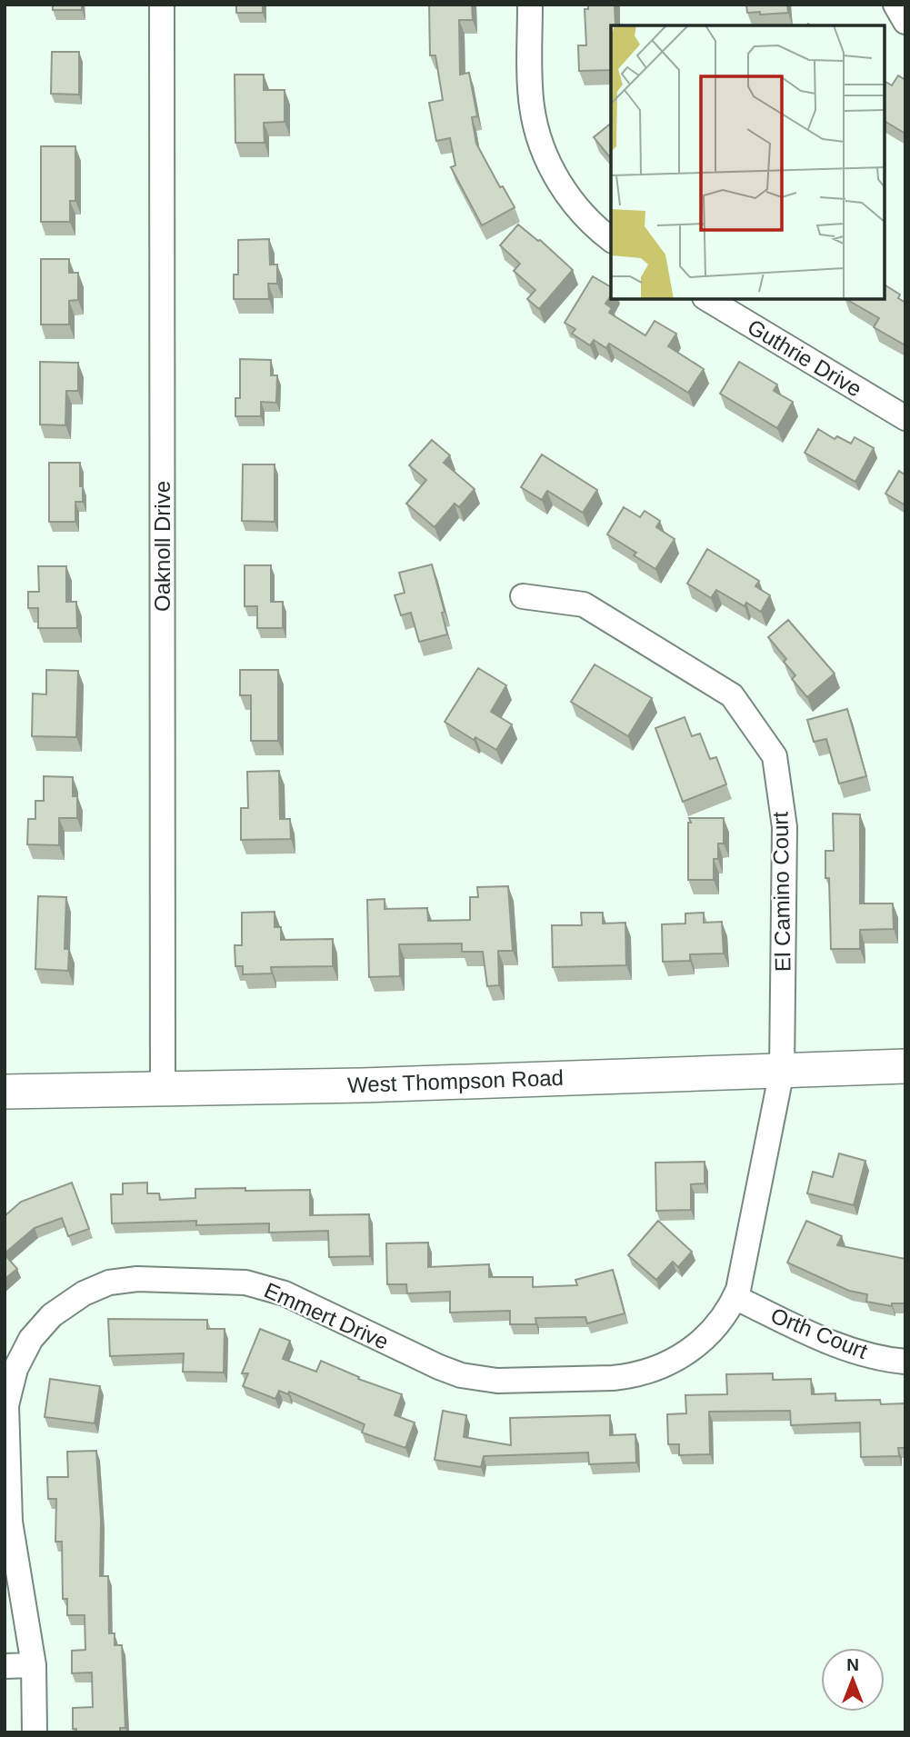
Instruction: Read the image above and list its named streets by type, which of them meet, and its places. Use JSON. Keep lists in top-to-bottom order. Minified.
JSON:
{"streets":{"main road":["West Thompson Road"],"street":["Guthrie Drive","Oaknoll Drive","El Camino Court","Emmert Drive","Orth Court"]},"crossings":[["Oaknoll Drive","West Thompson Road"],["El Camino Court","West Thompson Road"],["El Camino Court","Emmert Drive"],["West Thompson Road","Emmert Drive"],["Emmert Drive","Orth Court"]],"north":"top"}
